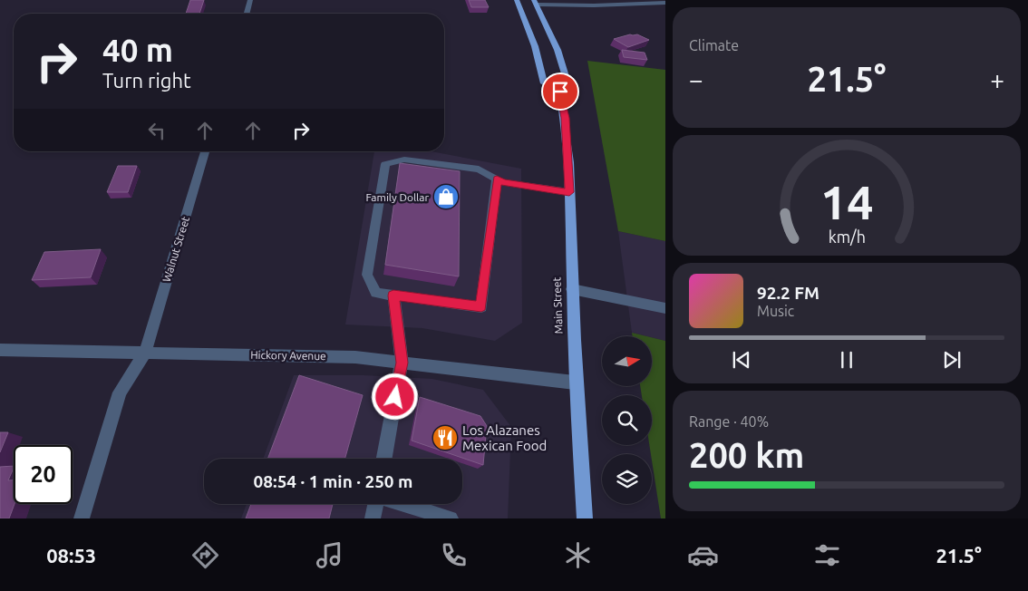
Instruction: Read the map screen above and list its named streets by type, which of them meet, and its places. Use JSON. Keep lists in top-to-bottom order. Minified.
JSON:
{"streets":{"main road":["Main Street"],"street":["Walnut Street","Hickory Avenue"]},"crossings":[["Walnut Street","Hickory Avenue"],["Main Street","Hickory Avenue"]],"places":{"shop":["Family Dollar"],"restaurant":["Los Alazanes Mexican Food"]},"north":"right","page":{"tile":["Climate",["Range · 40%","200 km"]],"turn":["40 m","Turn right"],"heat":["−","21.5°","+"],"song":["92.2 FM","Music"],"limit":"20","trip":"08:54 · 1 min · 250 m","tabs":["08:53","21.5°"],"gauge":["14","km/h"]}}
